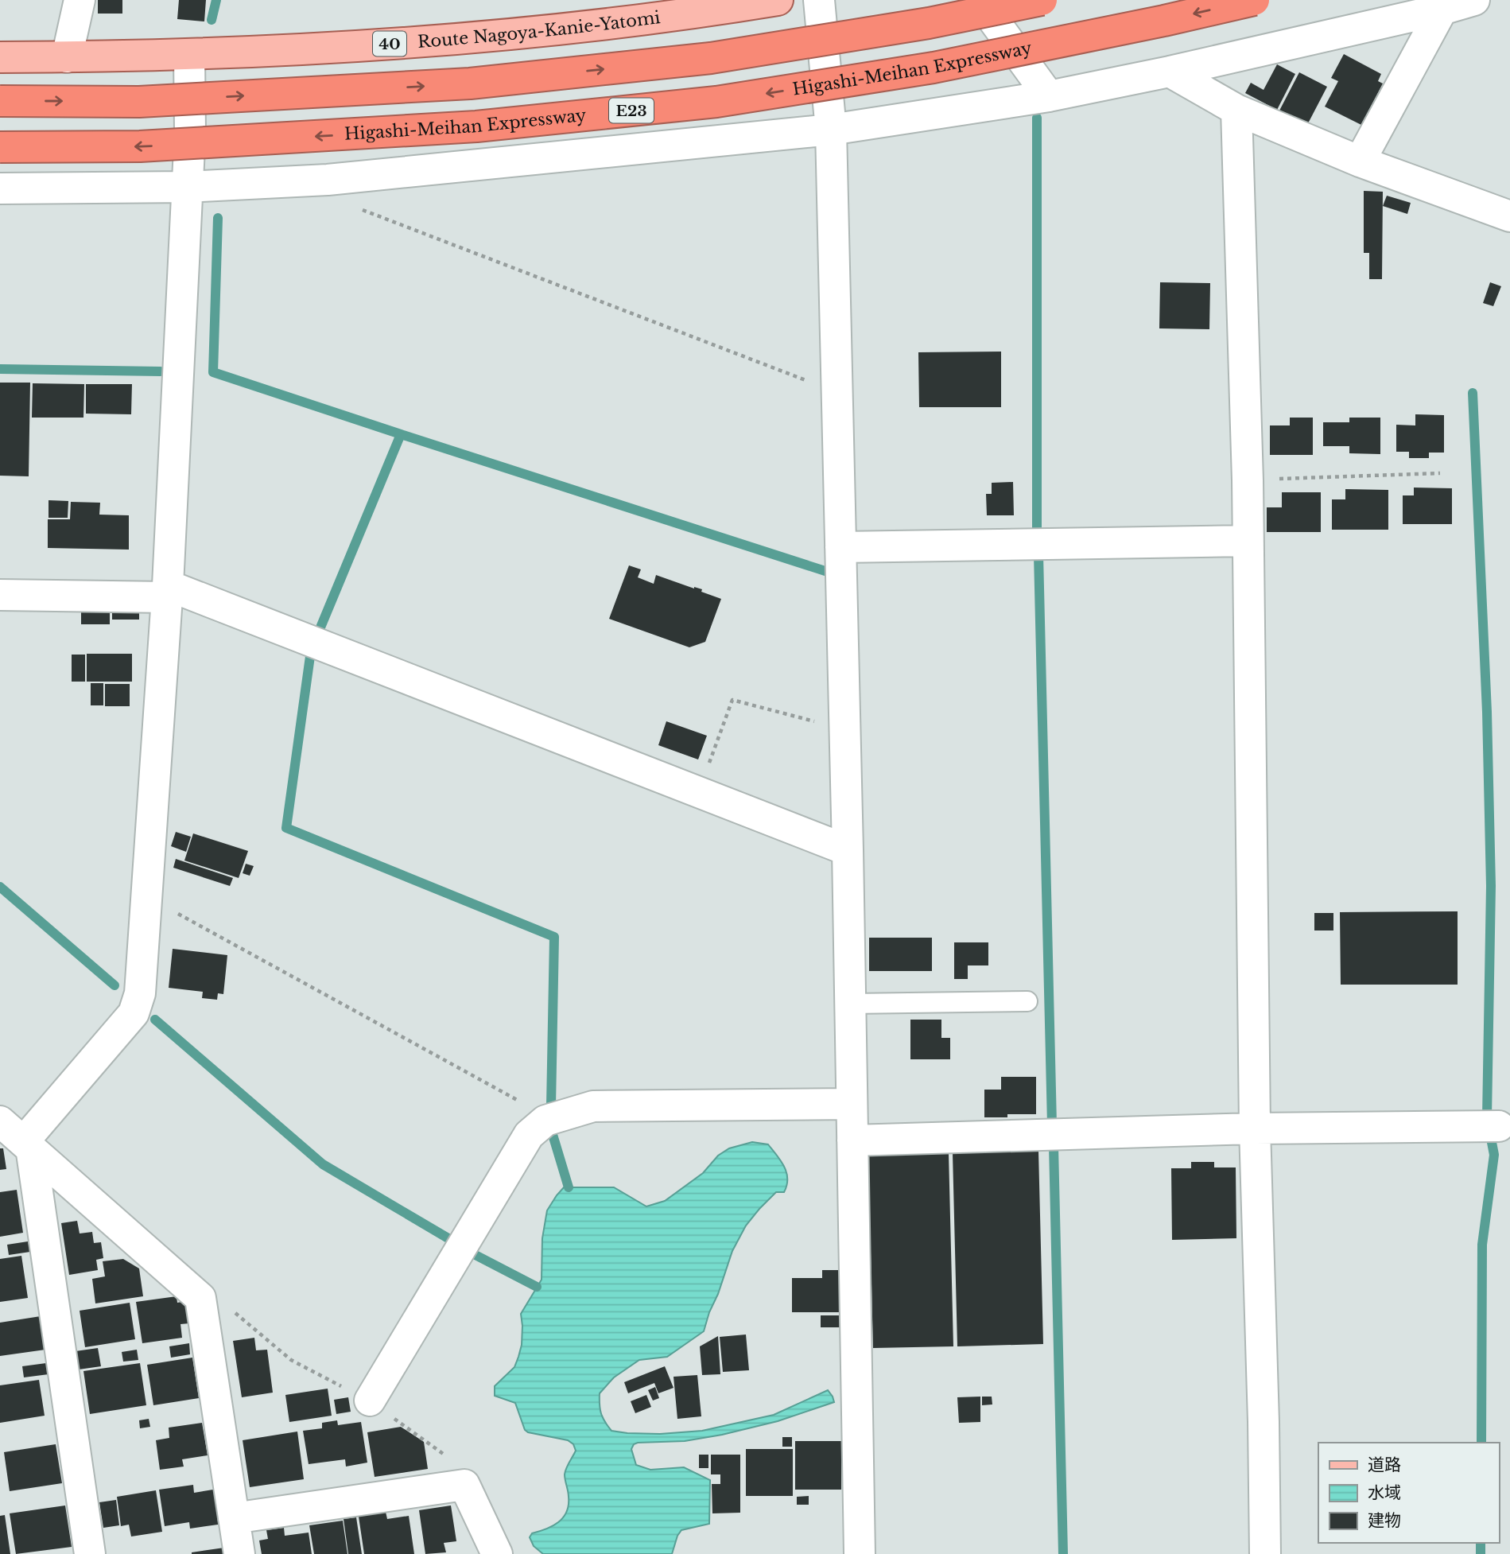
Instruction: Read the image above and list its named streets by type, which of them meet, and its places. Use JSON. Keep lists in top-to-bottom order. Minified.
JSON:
{"streets":{"highway":["Higashi-Meihan Expressway","E23"],"main road":["Route Nagoya-Kanie-Yatomi","40"]},"legend":["道路","水域","建物"]}
